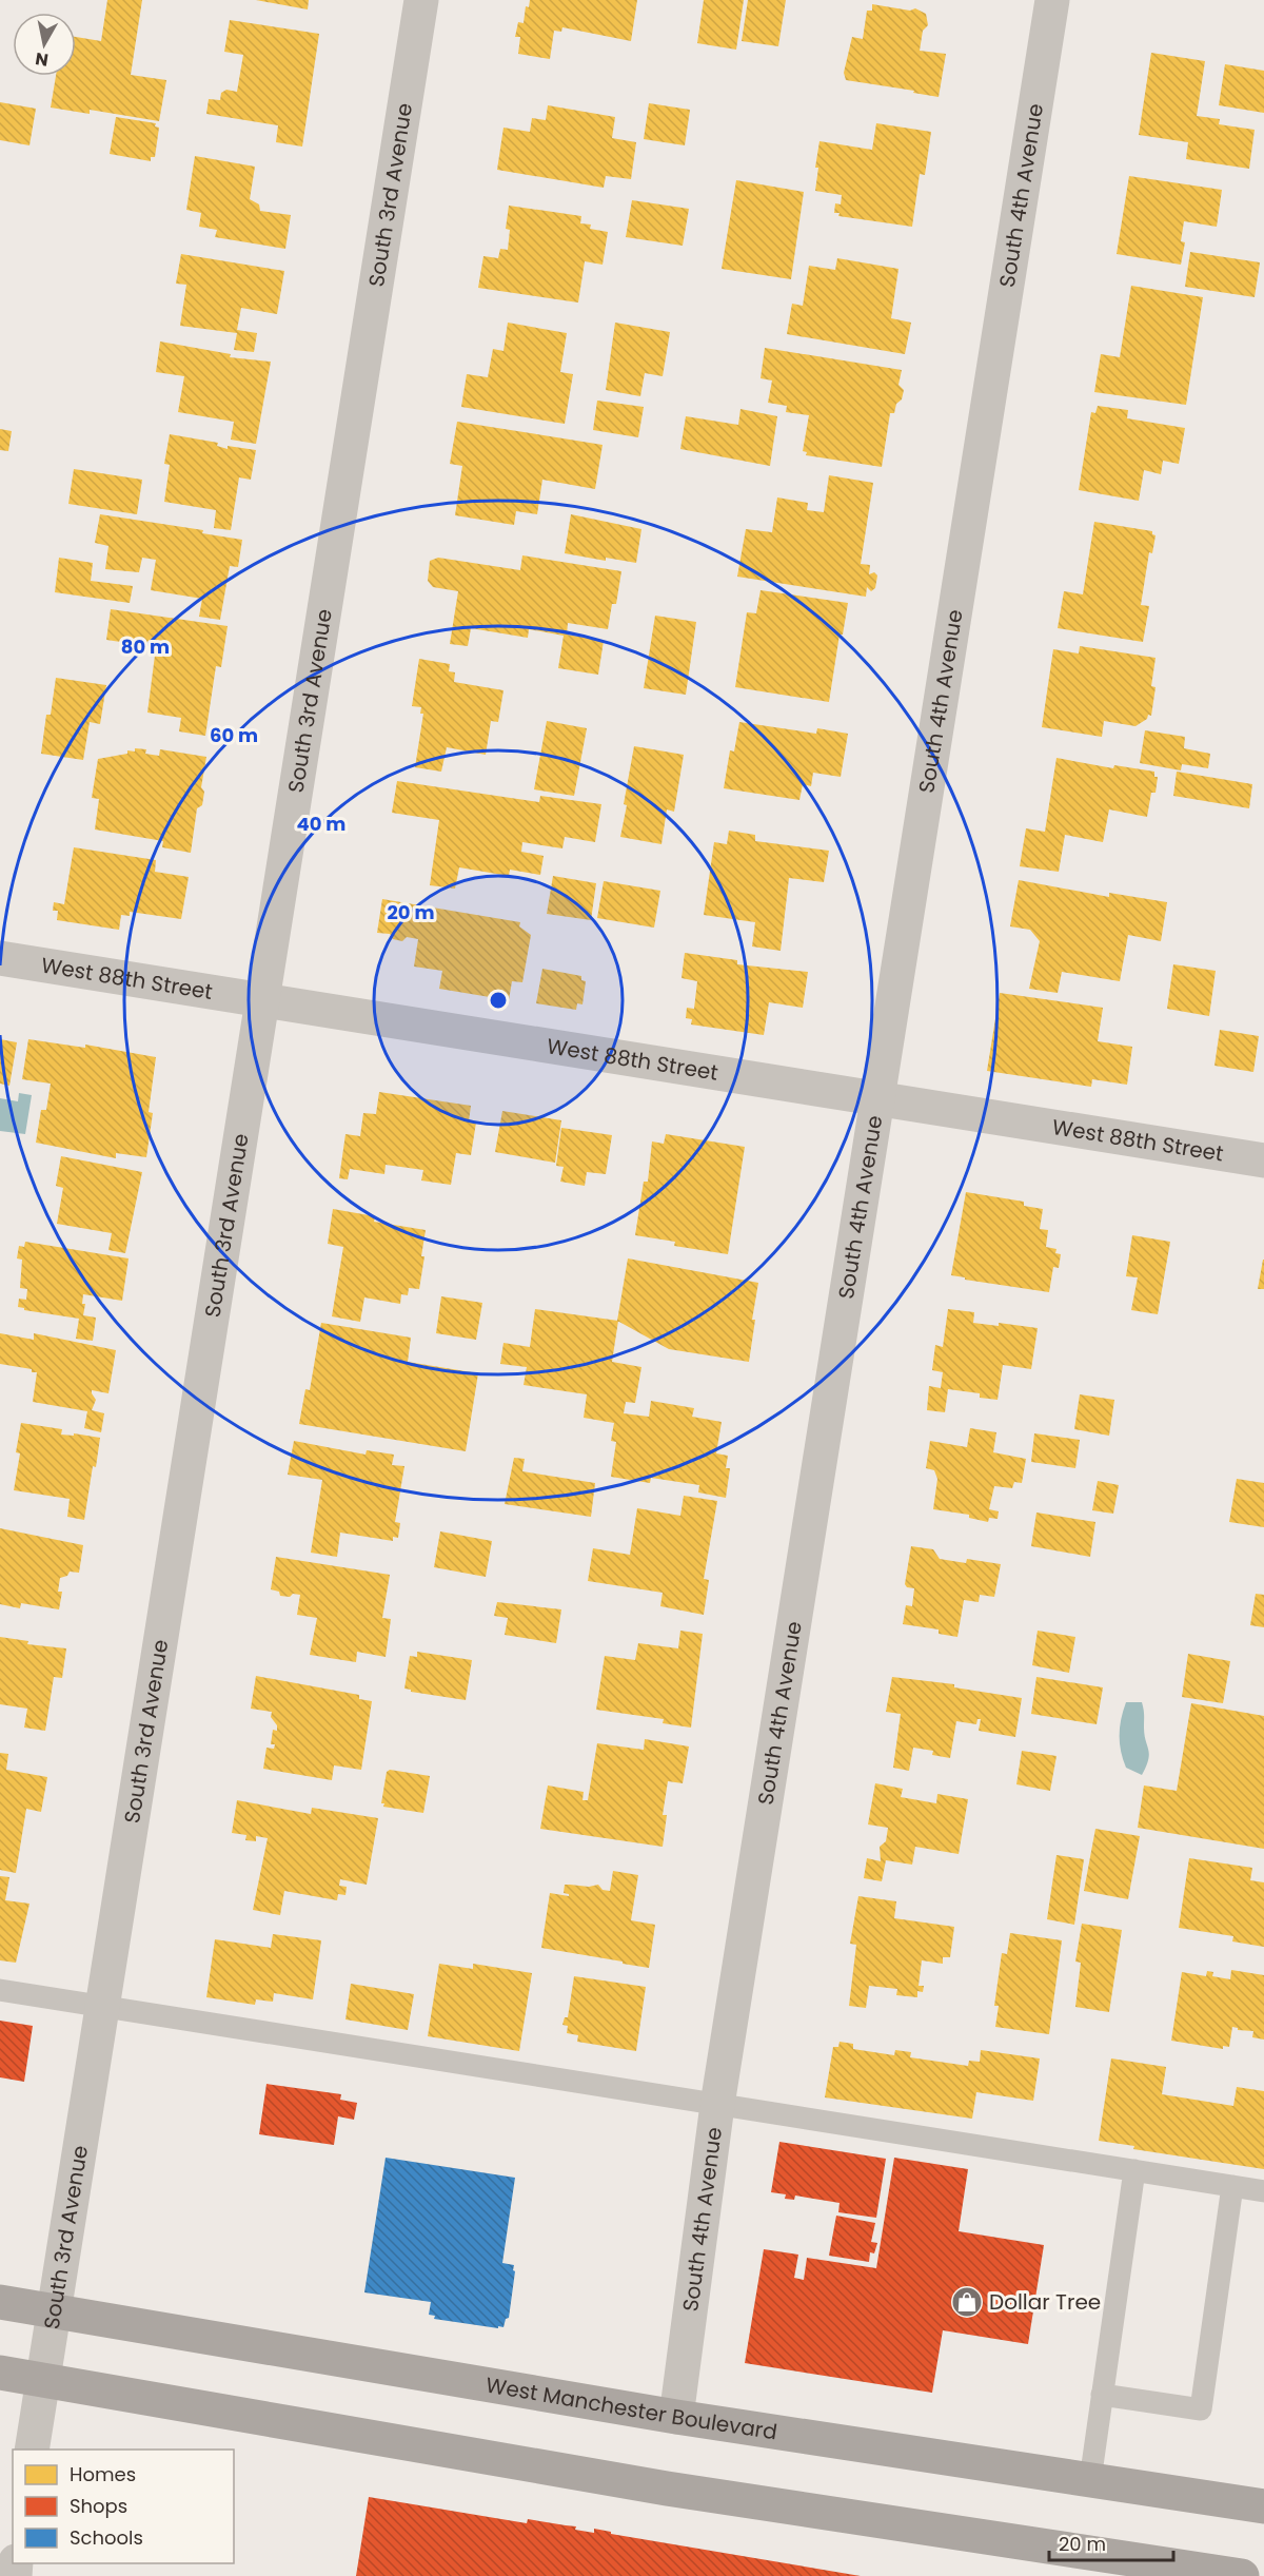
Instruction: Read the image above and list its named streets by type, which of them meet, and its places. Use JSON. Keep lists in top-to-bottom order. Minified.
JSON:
{"streets":{"main road":["West Manchester Boulevard"],"street":["South 3rd Avenue","South 4th Avenue","West 88th Street"]},"crossings":[["South 3rd Avenue","West 88th Street"],["South 3rd Avenue","West Manchester Boulevard"],["South 4th Avenue","West 88th Street"],["South 4th Avenue","West Manchester Boulevard"]],"places":{"shop":["Dollar Tree"]},"legend":["Homes","Shops","Schools"],"scale_bar":"20 m","north":"bottom","rings":["80 m","60 m","40 m","20 m"]}
